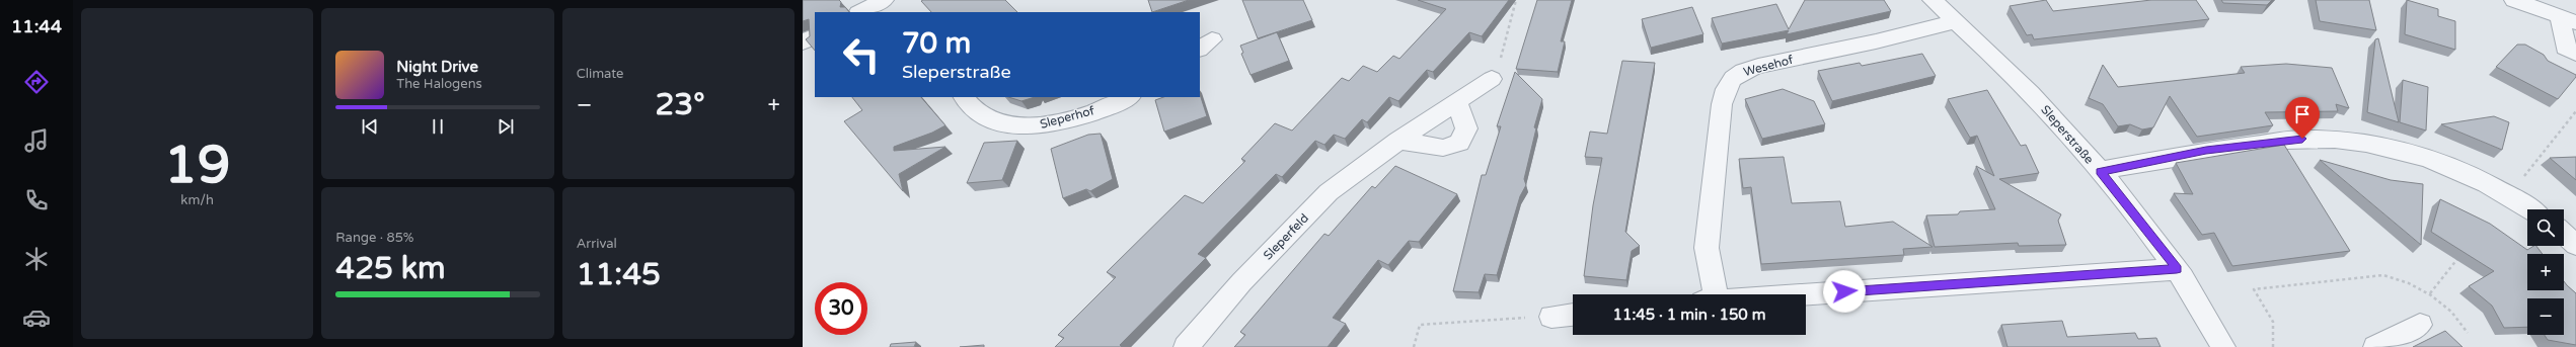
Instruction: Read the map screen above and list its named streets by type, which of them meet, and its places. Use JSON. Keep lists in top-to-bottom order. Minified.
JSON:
{"streets":{"street":["Wesehof","Sleperhof","Sleperstraße","Sleperfeld"]},"crossings":[["Wesehof","Sleperstraße"]],"page":{"tabs":"11:44","tile":[["19","km/h"],"Climate",["Range · 85%","425 km"],["Arrival","11:45"]],"turn":["70 m","Sleperstraße"],"song":["Night Drive","The Halogens"],"heat":["−","23°","+"],"map_buttons":["+","−"],"limit":"30","trip":"11:45 · 1 min · 150 m"}}
